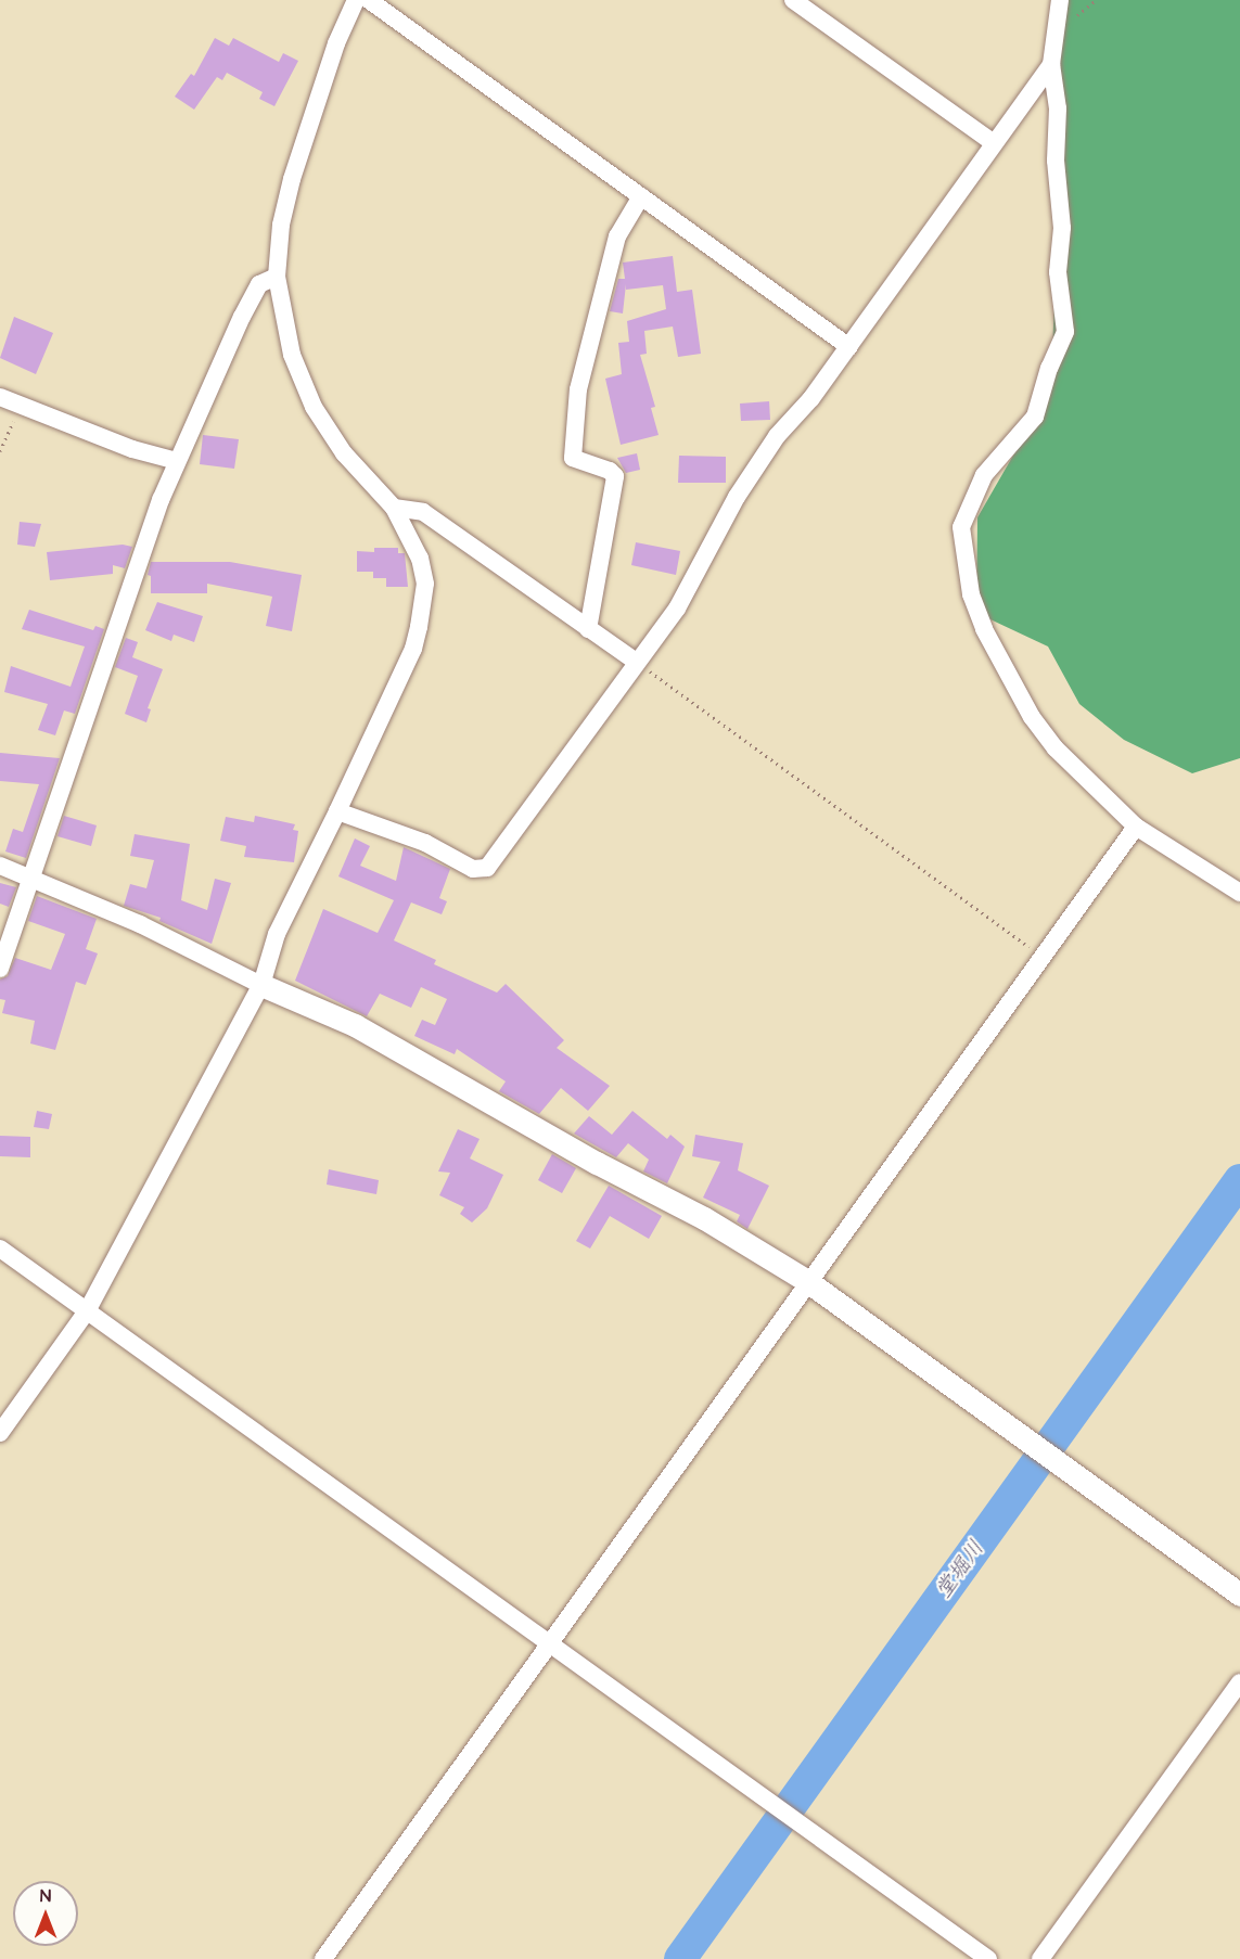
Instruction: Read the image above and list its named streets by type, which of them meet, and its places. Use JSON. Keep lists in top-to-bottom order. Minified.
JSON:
{"water":["堂堀川"],"north":"top"}
